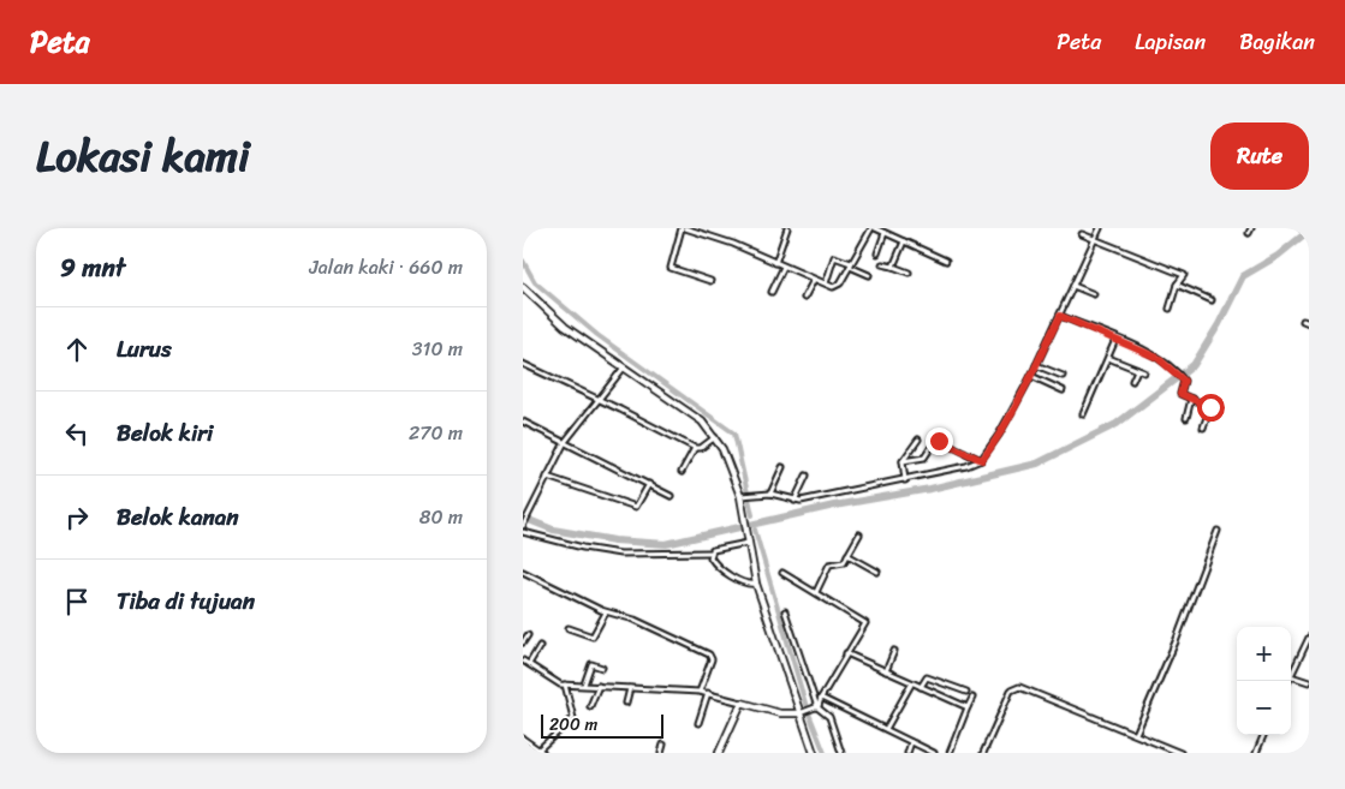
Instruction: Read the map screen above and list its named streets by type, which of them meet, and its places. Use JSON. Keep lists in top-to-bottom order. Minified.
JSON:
{"scale_bar":"200 m","page":{"header":"Peta","nav":["Peta","Lapisan","Bagikan"],"title":"Lokasi kami","buttons":"Rute","heading":["9 mnt","Jalan kaki · 660 m"],"list":[["Lurus","310 m"],["Belok kiri","270 m"],["Belok kanan","80 m"],"Tiba di tujuan"],"map_buttons":["+","−"],"scale":"200 m"}}
